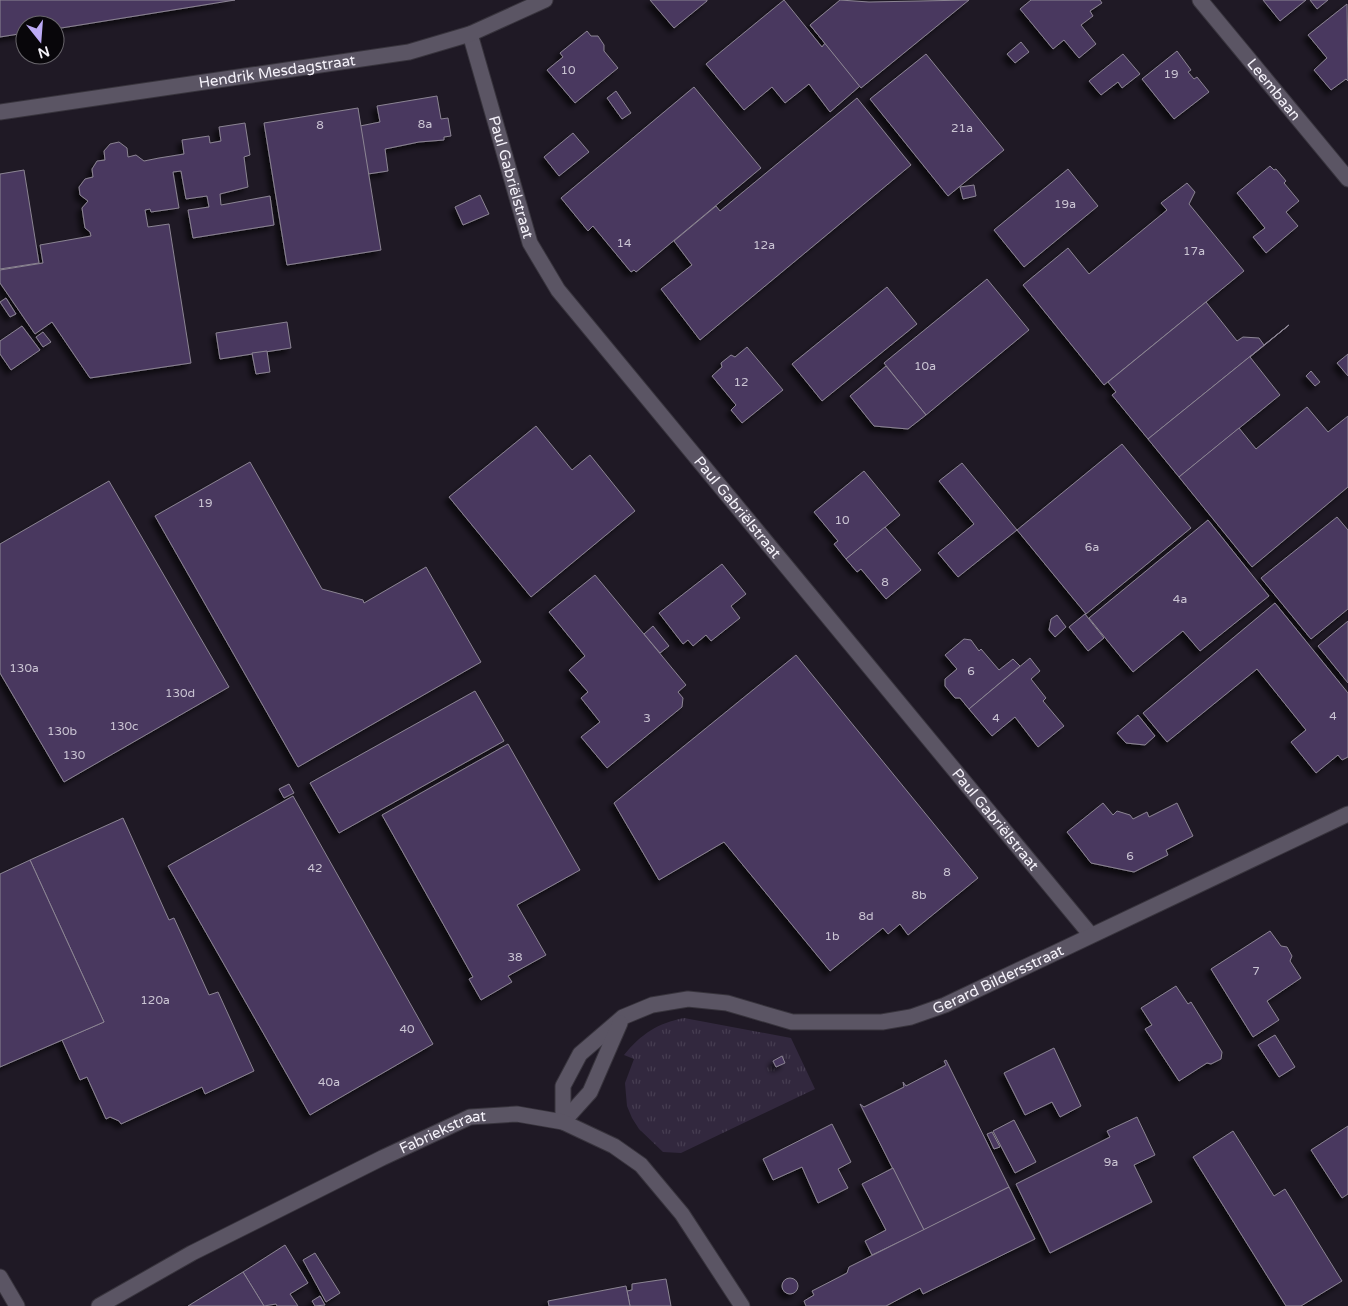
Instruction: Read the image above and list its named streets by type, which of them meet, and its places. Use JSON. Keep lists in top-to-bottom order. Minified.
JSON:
{"streets":{"street":["Hendrik Mesdagstraat","Leembaan","Paul Gabriëlstraat","Gerard Bildersstraat","Fabriekstraat"]},"crossings":[["Hendrik Mesdagstraat","Paul Gabriëlstraat"],["Paul Gabriëlstraat","Gerard Bildersstraat"],["Gerard Bildersstraat","Fabriekstraat"]],"house_numbers":["10","19","8a","8","21a","19a","14","12a","17a","10a","12","19","10","6a","8","4a","130a","6","130d","4","3","4","130c","130b","130","6","42","8","8b","8d","1b","38","7","120a","40","40a","9a"],"north":"bottom"}
